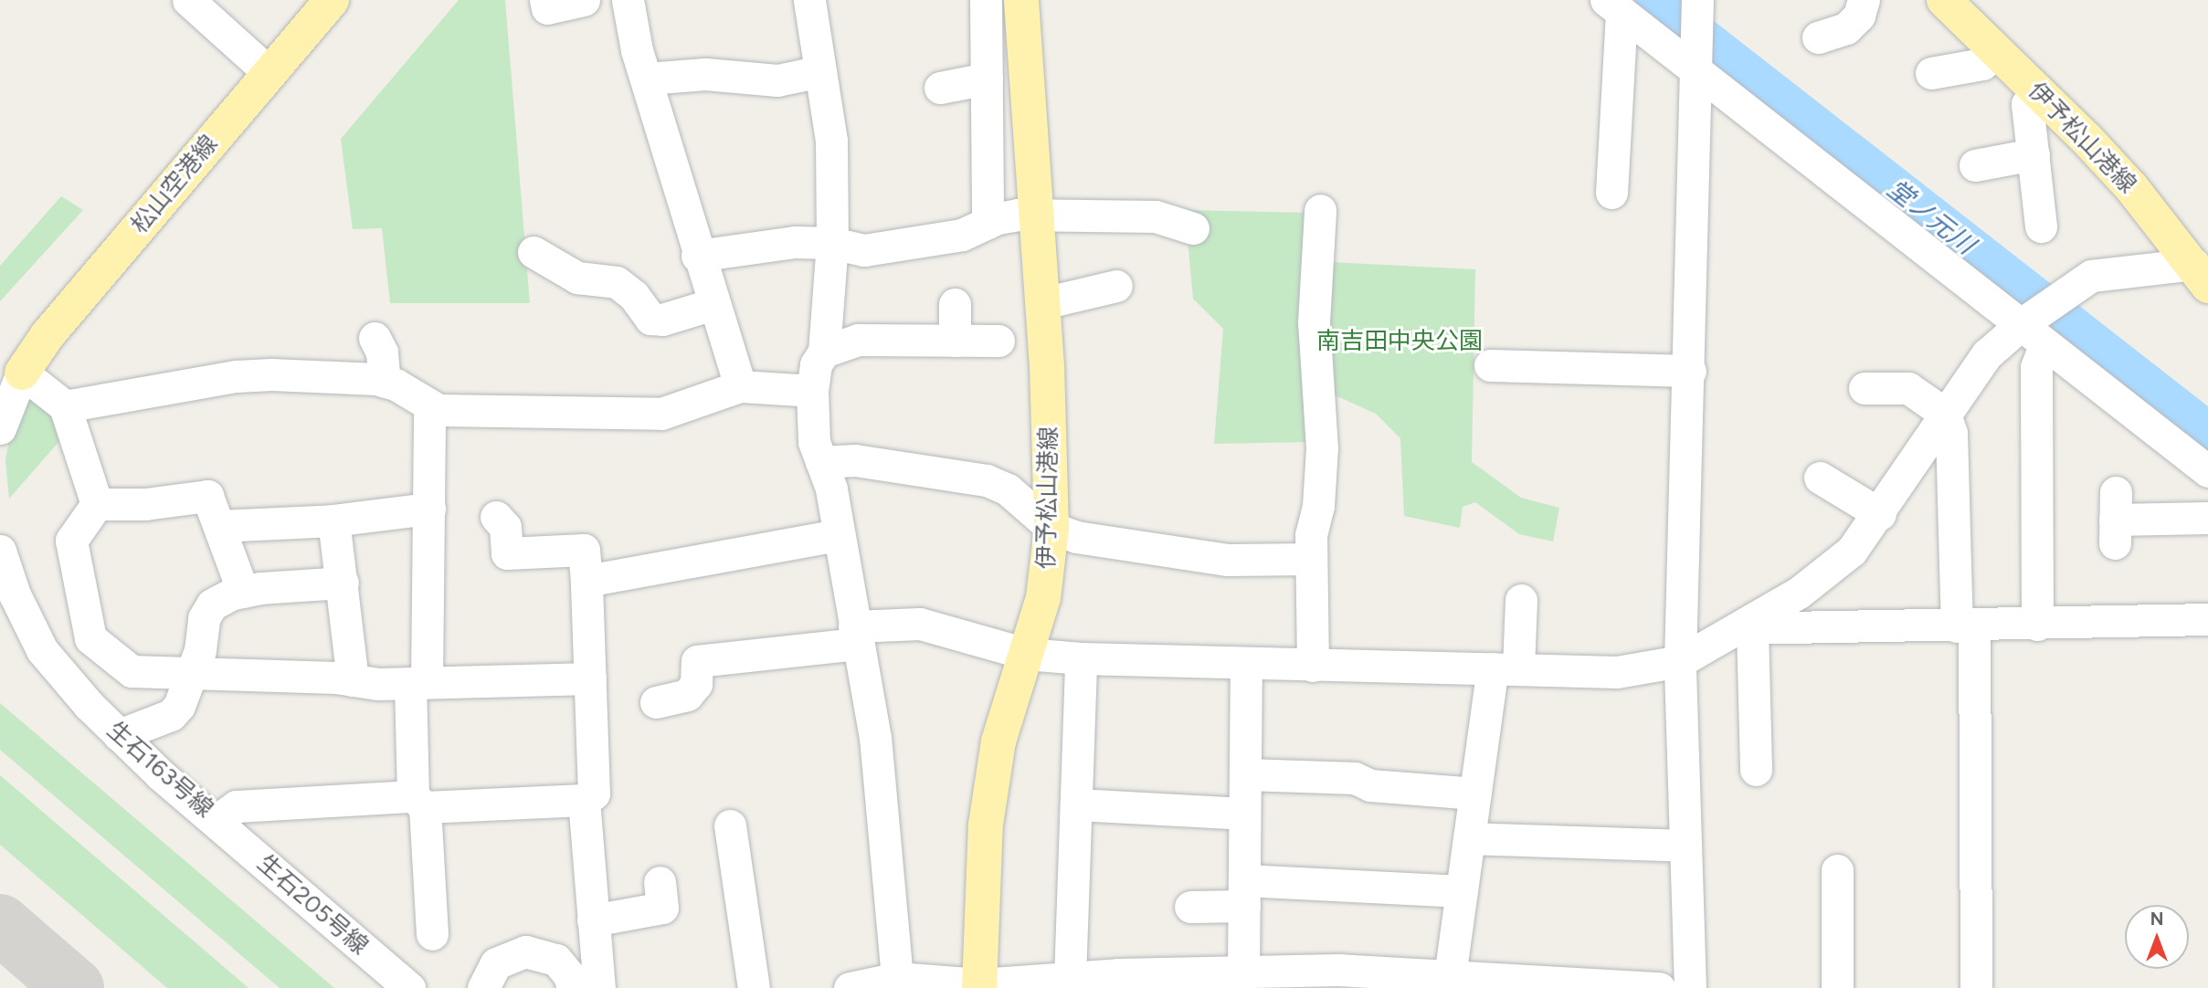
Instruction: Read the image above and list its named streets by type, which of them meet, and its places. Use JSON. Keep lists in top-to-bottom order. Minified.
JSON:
{"streets":{"main road":["伊予松山港線","松山空港線"],"street":["生石163号線","生石205号線"]},"crossings":[["生石163号線","生石205号線"]],"water":["堂ノ元川"],"parks":["南吉田中央公園"],"north":"top"}
